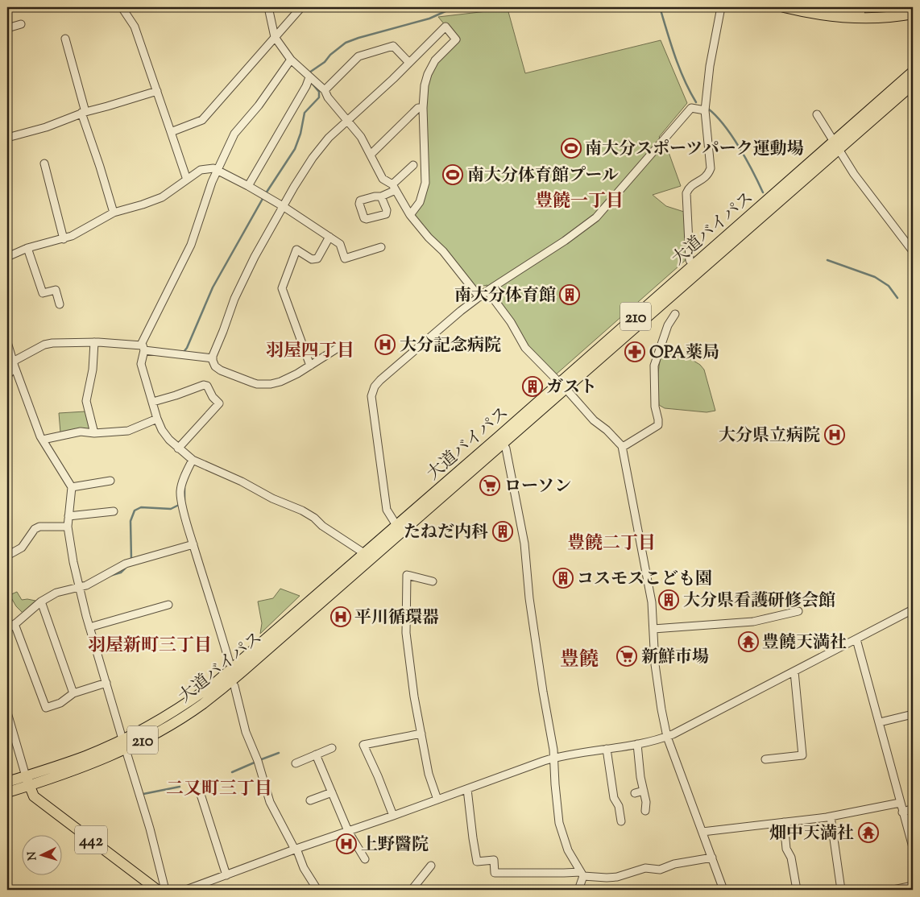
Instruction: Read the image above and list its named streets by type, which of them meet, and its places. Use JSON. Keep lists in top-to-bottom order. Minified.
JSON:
{"streets":{"highway":["大道バイパス","210","442"]},"crossings":[["大道バイパス","442"]],"districts":["豊饒一丁目","羽屋四丁目","豊饒二丁目","羽屋新町三丁目","豊饒","二又町三丁目"],"places":{"sports":["南大分スポーツパーク運動場","南大分体育館プール"],"building":["南大分体育館","ガスト","たねだ内科","コスモスこども園","大分県看護研修会館"],"hospital":["大分記念病院","大分県立病院","平川循環器","上野醫院"],"pharmacy":["OPA薬局"],"supermarket":["ローソン","新鮮市場"],"temple":["豊饒天満社","畑中天満社"]},"north":"left"}
